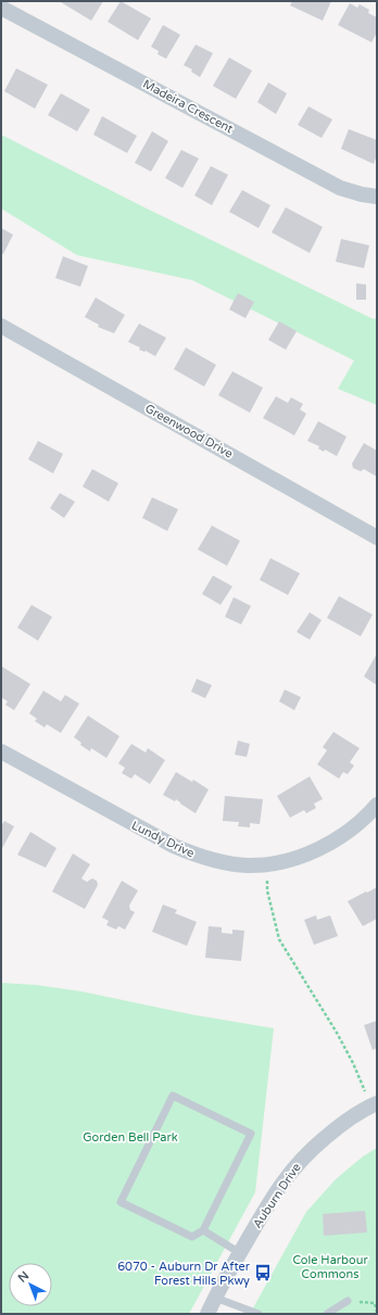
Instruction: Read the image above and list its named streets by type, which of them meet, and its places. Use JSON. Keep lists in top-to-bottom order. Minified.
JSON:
{"streets":{"street":["Madeira Crescent","Greenwood Drive","Lundy Drive","Auburn Drive"]},"parks":["Gorden Bell Park","Cole Harbour Commons"],"places":{"bus stop":["6070 - Auburn Dr After Forest Hills Pkwy"]},"north":"top left"}
